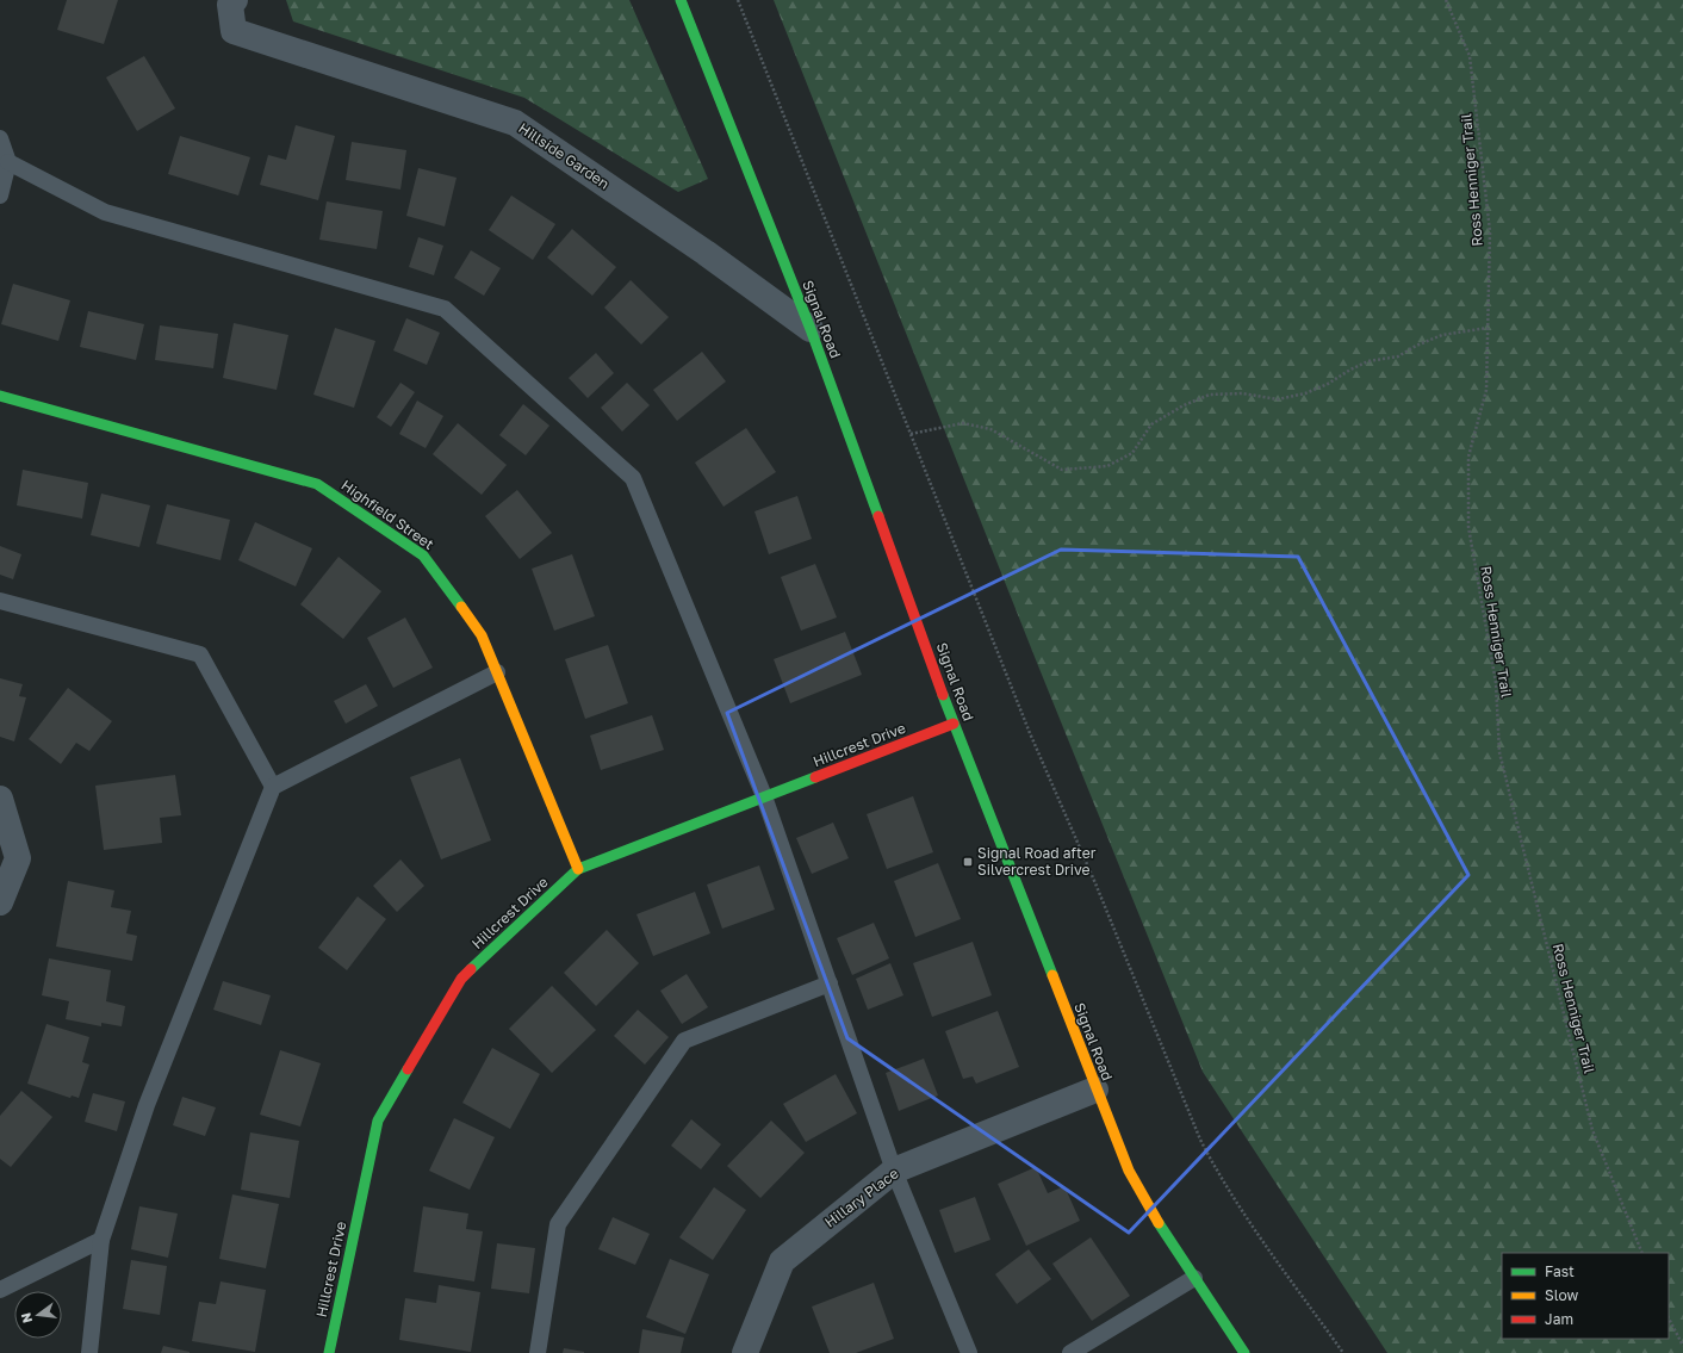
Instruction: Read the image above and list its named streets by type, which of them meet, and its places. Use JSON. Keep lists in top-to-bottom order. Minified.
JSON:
{"streets":{"street":["Hillside Garden","Signal Road","Highfield Street","Hillcrest Drive","Hillary Place"],"path":["Ross Henniger Trail"]},"crossings":[["Hillside Garden","Signal Road"],["Signal Road","Hillcrest Drive"],["Signal Road","Hillary Place"],["Highfield Street","Hillcrest Drive"]],"places":{"transit":["Signal Road after Silvercrest Drive"]},"legend":["Fast","Slow","Jam"],"north":"left"}
